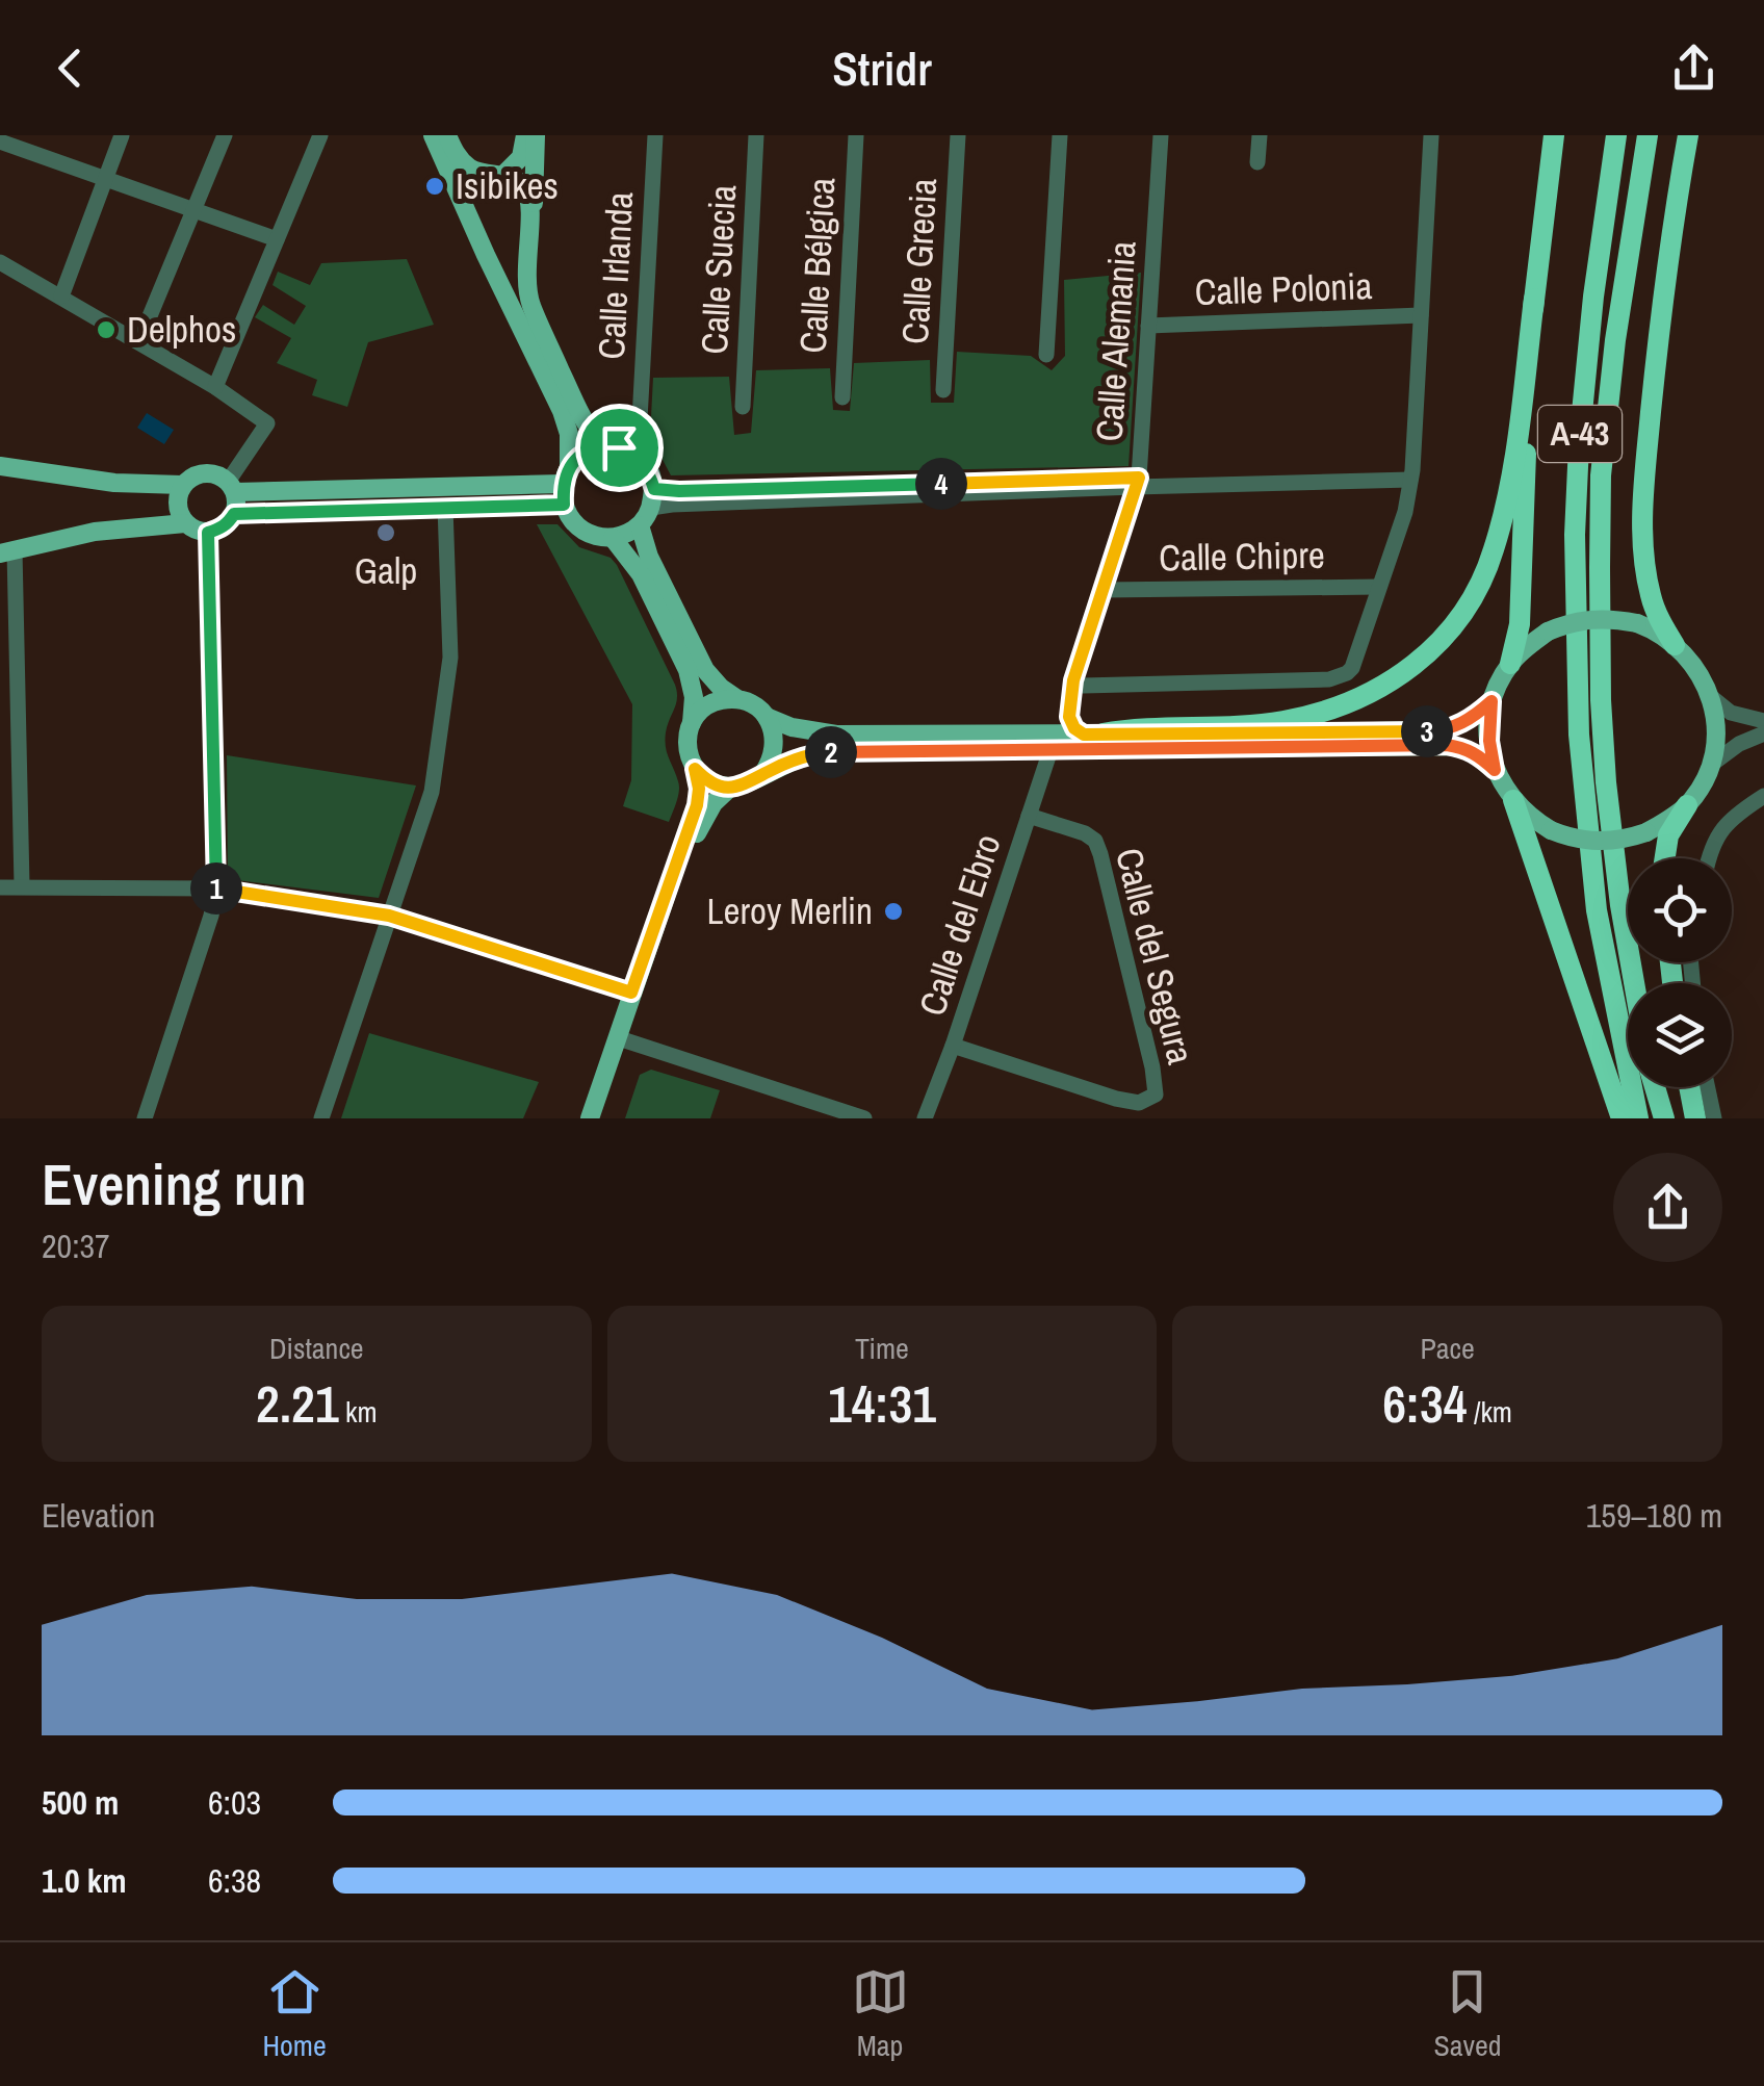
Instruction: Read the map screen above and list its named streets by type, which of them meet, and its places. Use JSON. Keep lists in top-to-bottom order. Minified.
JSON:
{"streets":{"highway":["A-43"],"street":["Calle Grecia","Calle Bélgica","Calle Suecia","Calle Irlanda","Calle Polonia","Calle Alemania","Calle Chipre","Calle del Ebro","Calle del Segura"]},"crossings":[["Calle Polonia","Calle Alemania"],["Calle Alemania","Calle Chipre"],["Calle del Ebro","Calle del Segura"]],"places":["Isibikes","Delphos","Galp","Leroy Merlin"],"page":{"header":"Stridr","pins":["4","3","2","1"],"heading":["Evening run","20:37"],"stats":[["Distance","2.21 km"],["Time","14:31"],["Pace","6:34 /km"]],"chart":["Elevation","159–180 m"],"list":[{"name":"500 m","note":"6:03"},{"name":"1.0 km","note":"6:38"}],"tabs":["Home","Map","Saved"]}}
